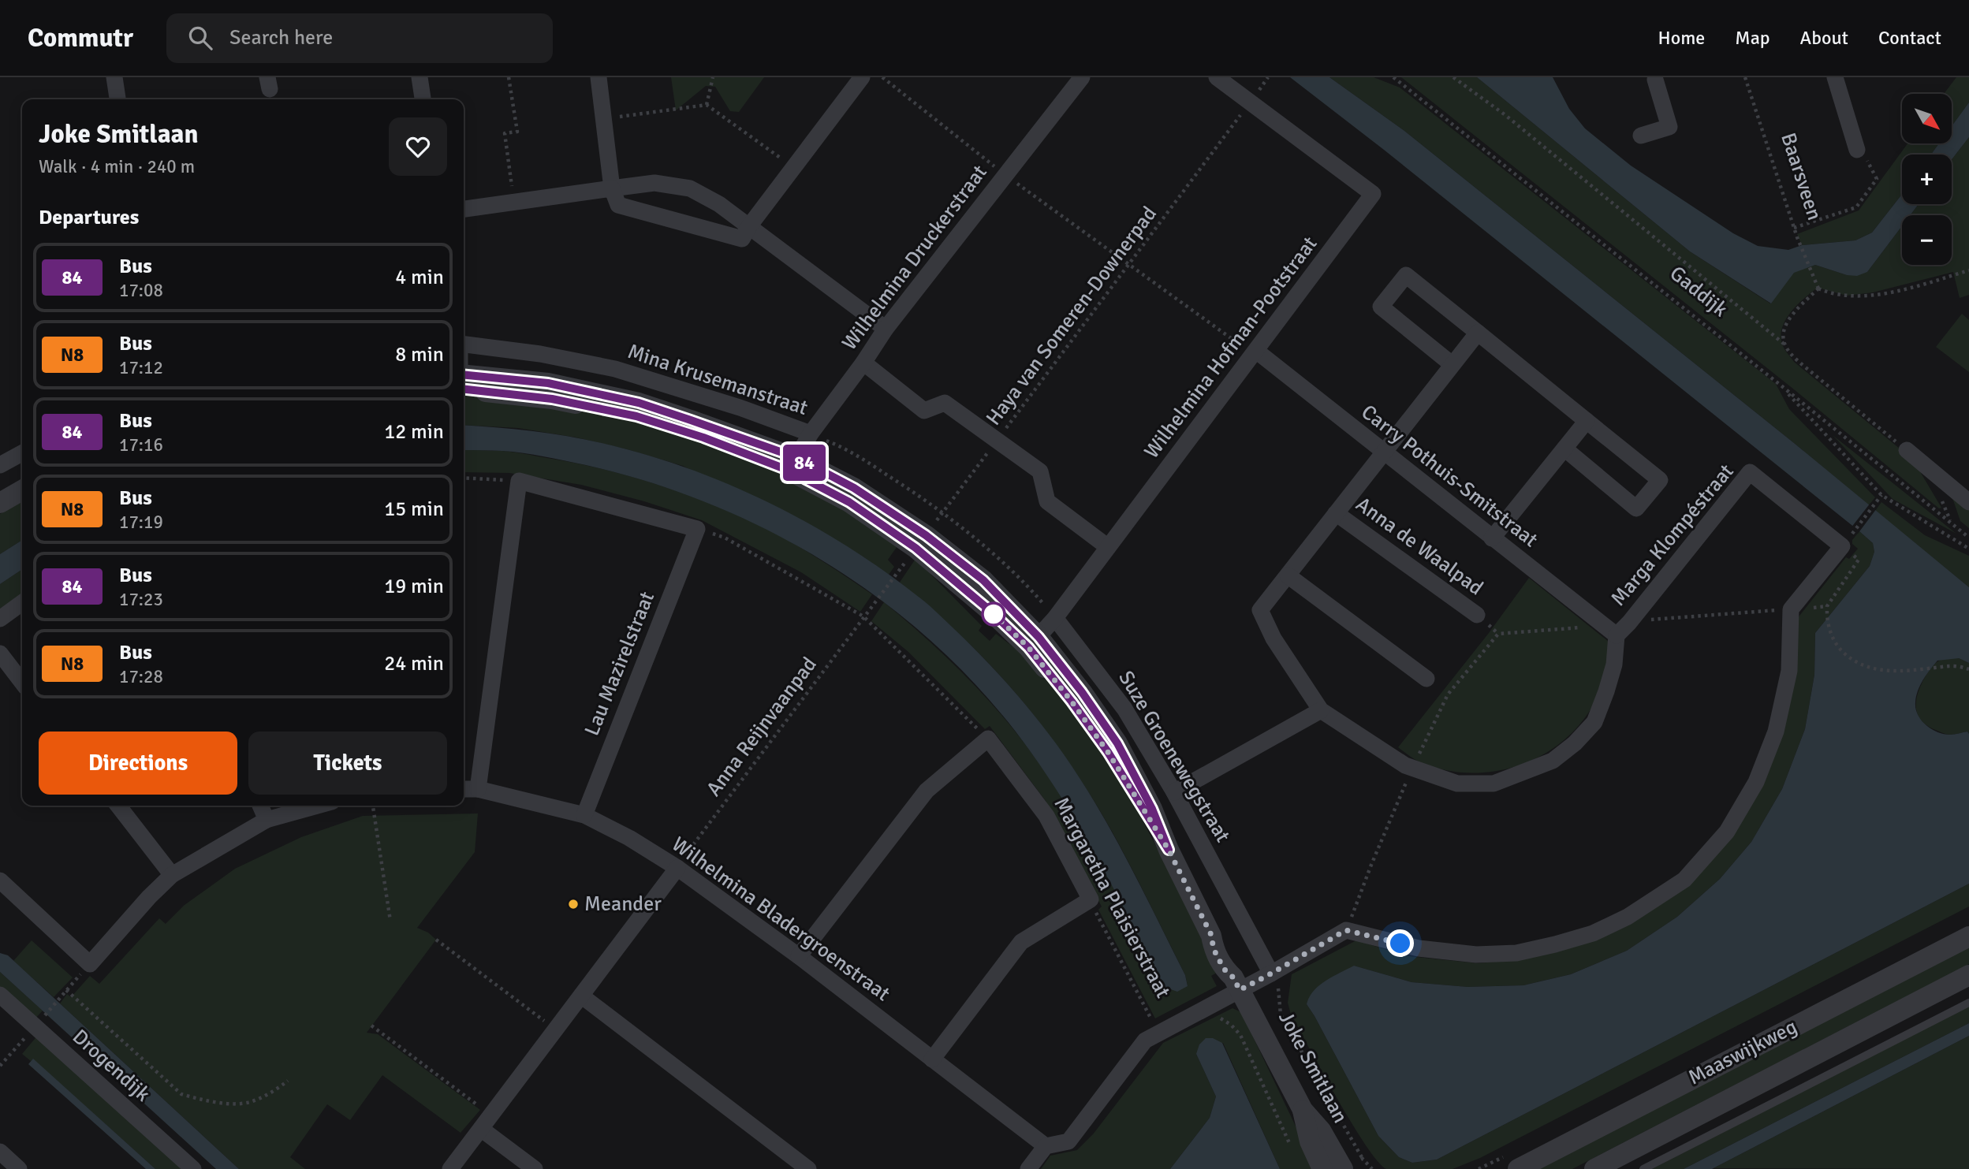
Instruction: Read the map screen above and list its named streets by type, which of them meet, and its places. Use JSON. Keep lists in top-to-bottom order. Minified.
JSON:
{"streets":{"street":["Wilhelmina Druckerstraat","Wilhelmina Hofman-Pootstraat","Mina Krusemanstraat","Carry Pothuis-Smitstraat","Marga Klompéstraat","Anna de Waalpad","Lau Mazirelstraat","Suze Groenewegstraat","Margaretha Plaisierstraat","Wilhelmina Bladergroenstraat","Maaswijkweg","Drogendijk","Joke Smitlaan"],"path":["Baarsveen","Gaddijk","Haya van Someren-Downerpad","Anna Reijnvaanpad"]},"crossings":[["Wilhelmina Druckerstraat","Mina Krusemanstraat"],["Wilhelmina Druckerstraat","Joke Smitlaan"],["Haya van Someren-Downerpad","Wilhelmina Hofman-Pootstraat"],["Haya van Someren-Downerpad","Mina Krusemanstraat"],["Haya van Someren-Downerpad","Joke Smitlaan"],["Wilhelmina Hofman-Pootstraat","Carry Pothuis-Smitstraat"],["Wilhelmina Hofman-Pootstraat","Suze Groenewegstraat"],["Wilhelmina Hofman-Pootstraat","Joke Smitlaan"],["Carry Pothuis-Smitstraat","Marga Klompéstraat"],["Lau Mazirelstraat","Wilhelmina Bladergroenstraat"],["Anna Reijnvaanpad","Wilhelmina Bladergroenstraat"],["Suze Groenewegstraat","Joke Smitlaan"]],"places":["Meander"],"lines":["bus line 84"],"north":"bottom right","page":{"header":"Commutr","search":"Search here","nav":["Home","Map","About","Contact"],"on_map":"84","map_buttons":["+","−"],"heading":[["Joke Smitlaan","Walk · 4 min · 240 m"],"Departures"],"list":[{"mark":"84","name":"Bus","note":"17:08","value":"4 min"},{"mark":"N8","name":"Bus","note":"17:12","value":"8 min"},{"mark":"84","name":"Bus","note":"17:16","value":"12 min"},{"mark":"N8","name":"Bus","note":"17:19","value":"15 min"},{"mark":"84","name":"Bus","note":"17:23","value":"19 min"},{"mark":"N8","name":"Bus","note":"17:28","value":"24 min"}],"buttons":["Directions","Tickets"]}}
